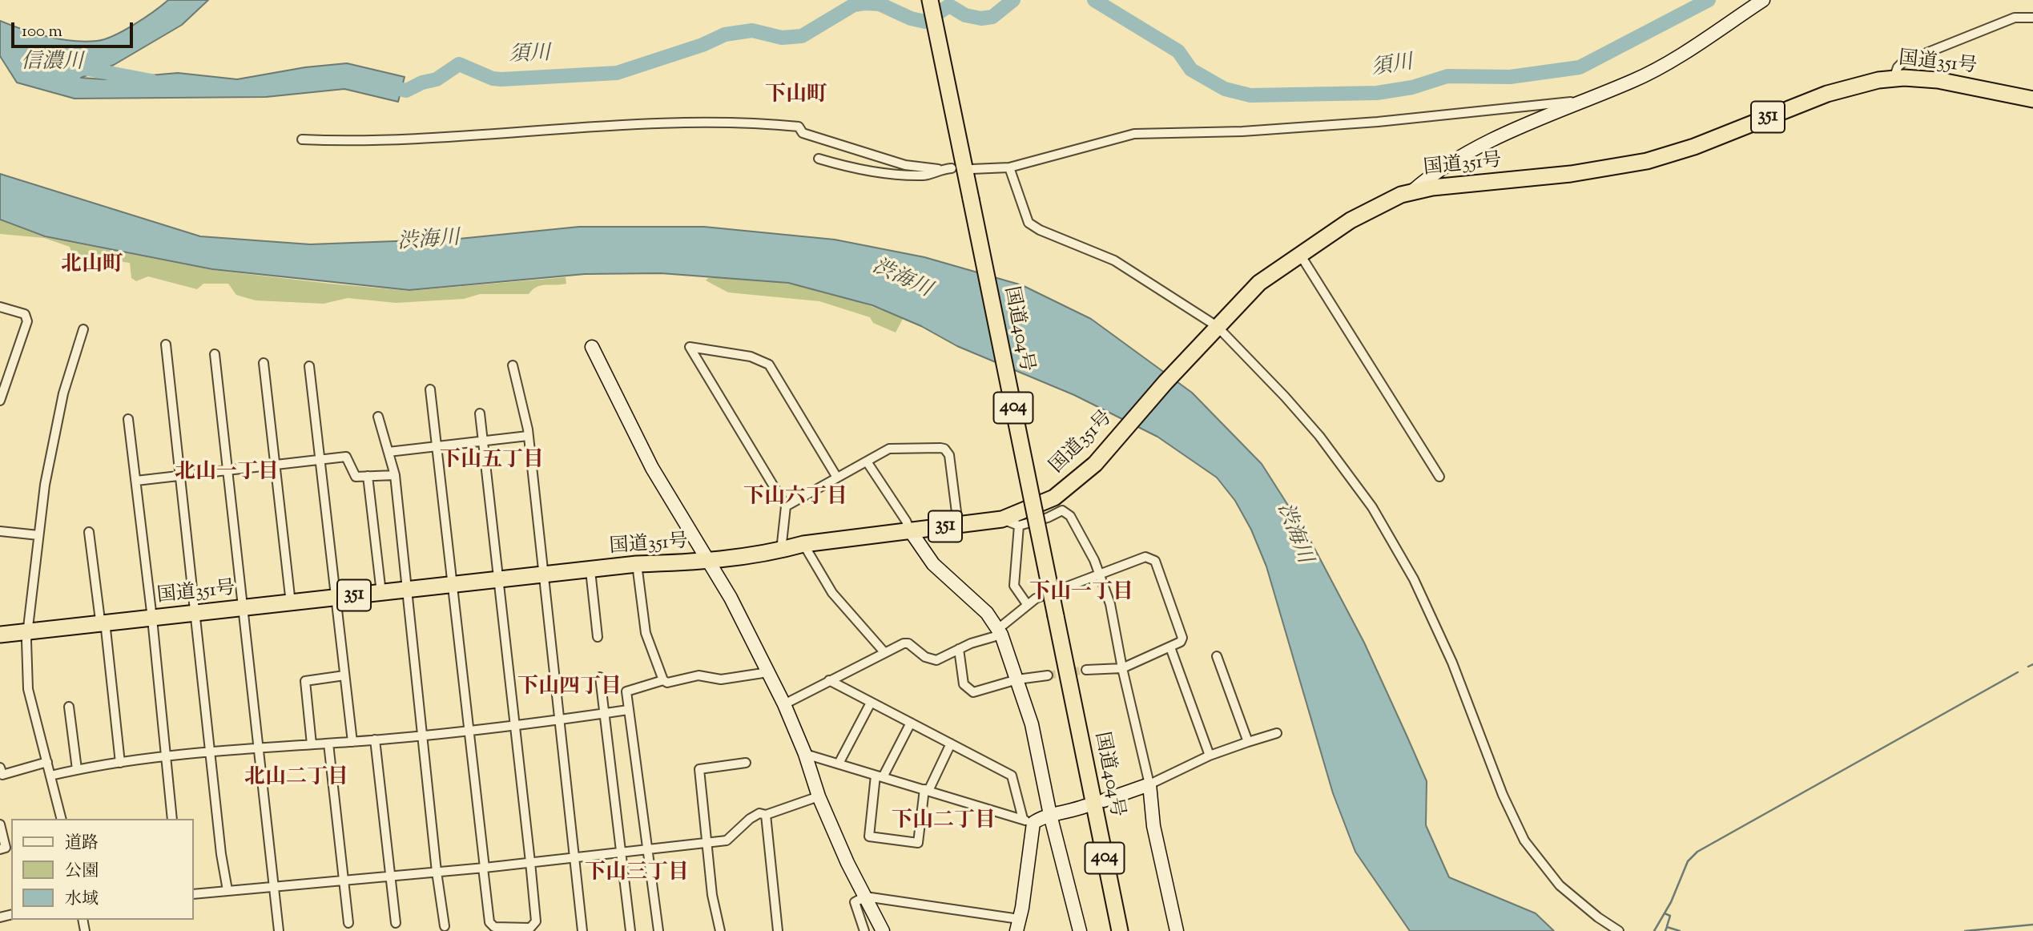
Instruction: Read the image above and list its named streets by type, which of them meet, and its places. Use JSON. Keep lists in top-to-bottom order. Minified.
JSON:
{"streets":{"highway":["国道351号","351","国道404号","404"]},"districts":["下山町","北山町","下山五丁目","北山一丁目","下山六丁目","下山一丁目","下山四丁目","北山二丁目","下山二丁目","下山三丁目"],"water":["須川","信濃川","渋海川"],"legend":["道路","公園","水域"],"scale_bar":"100 m"}
